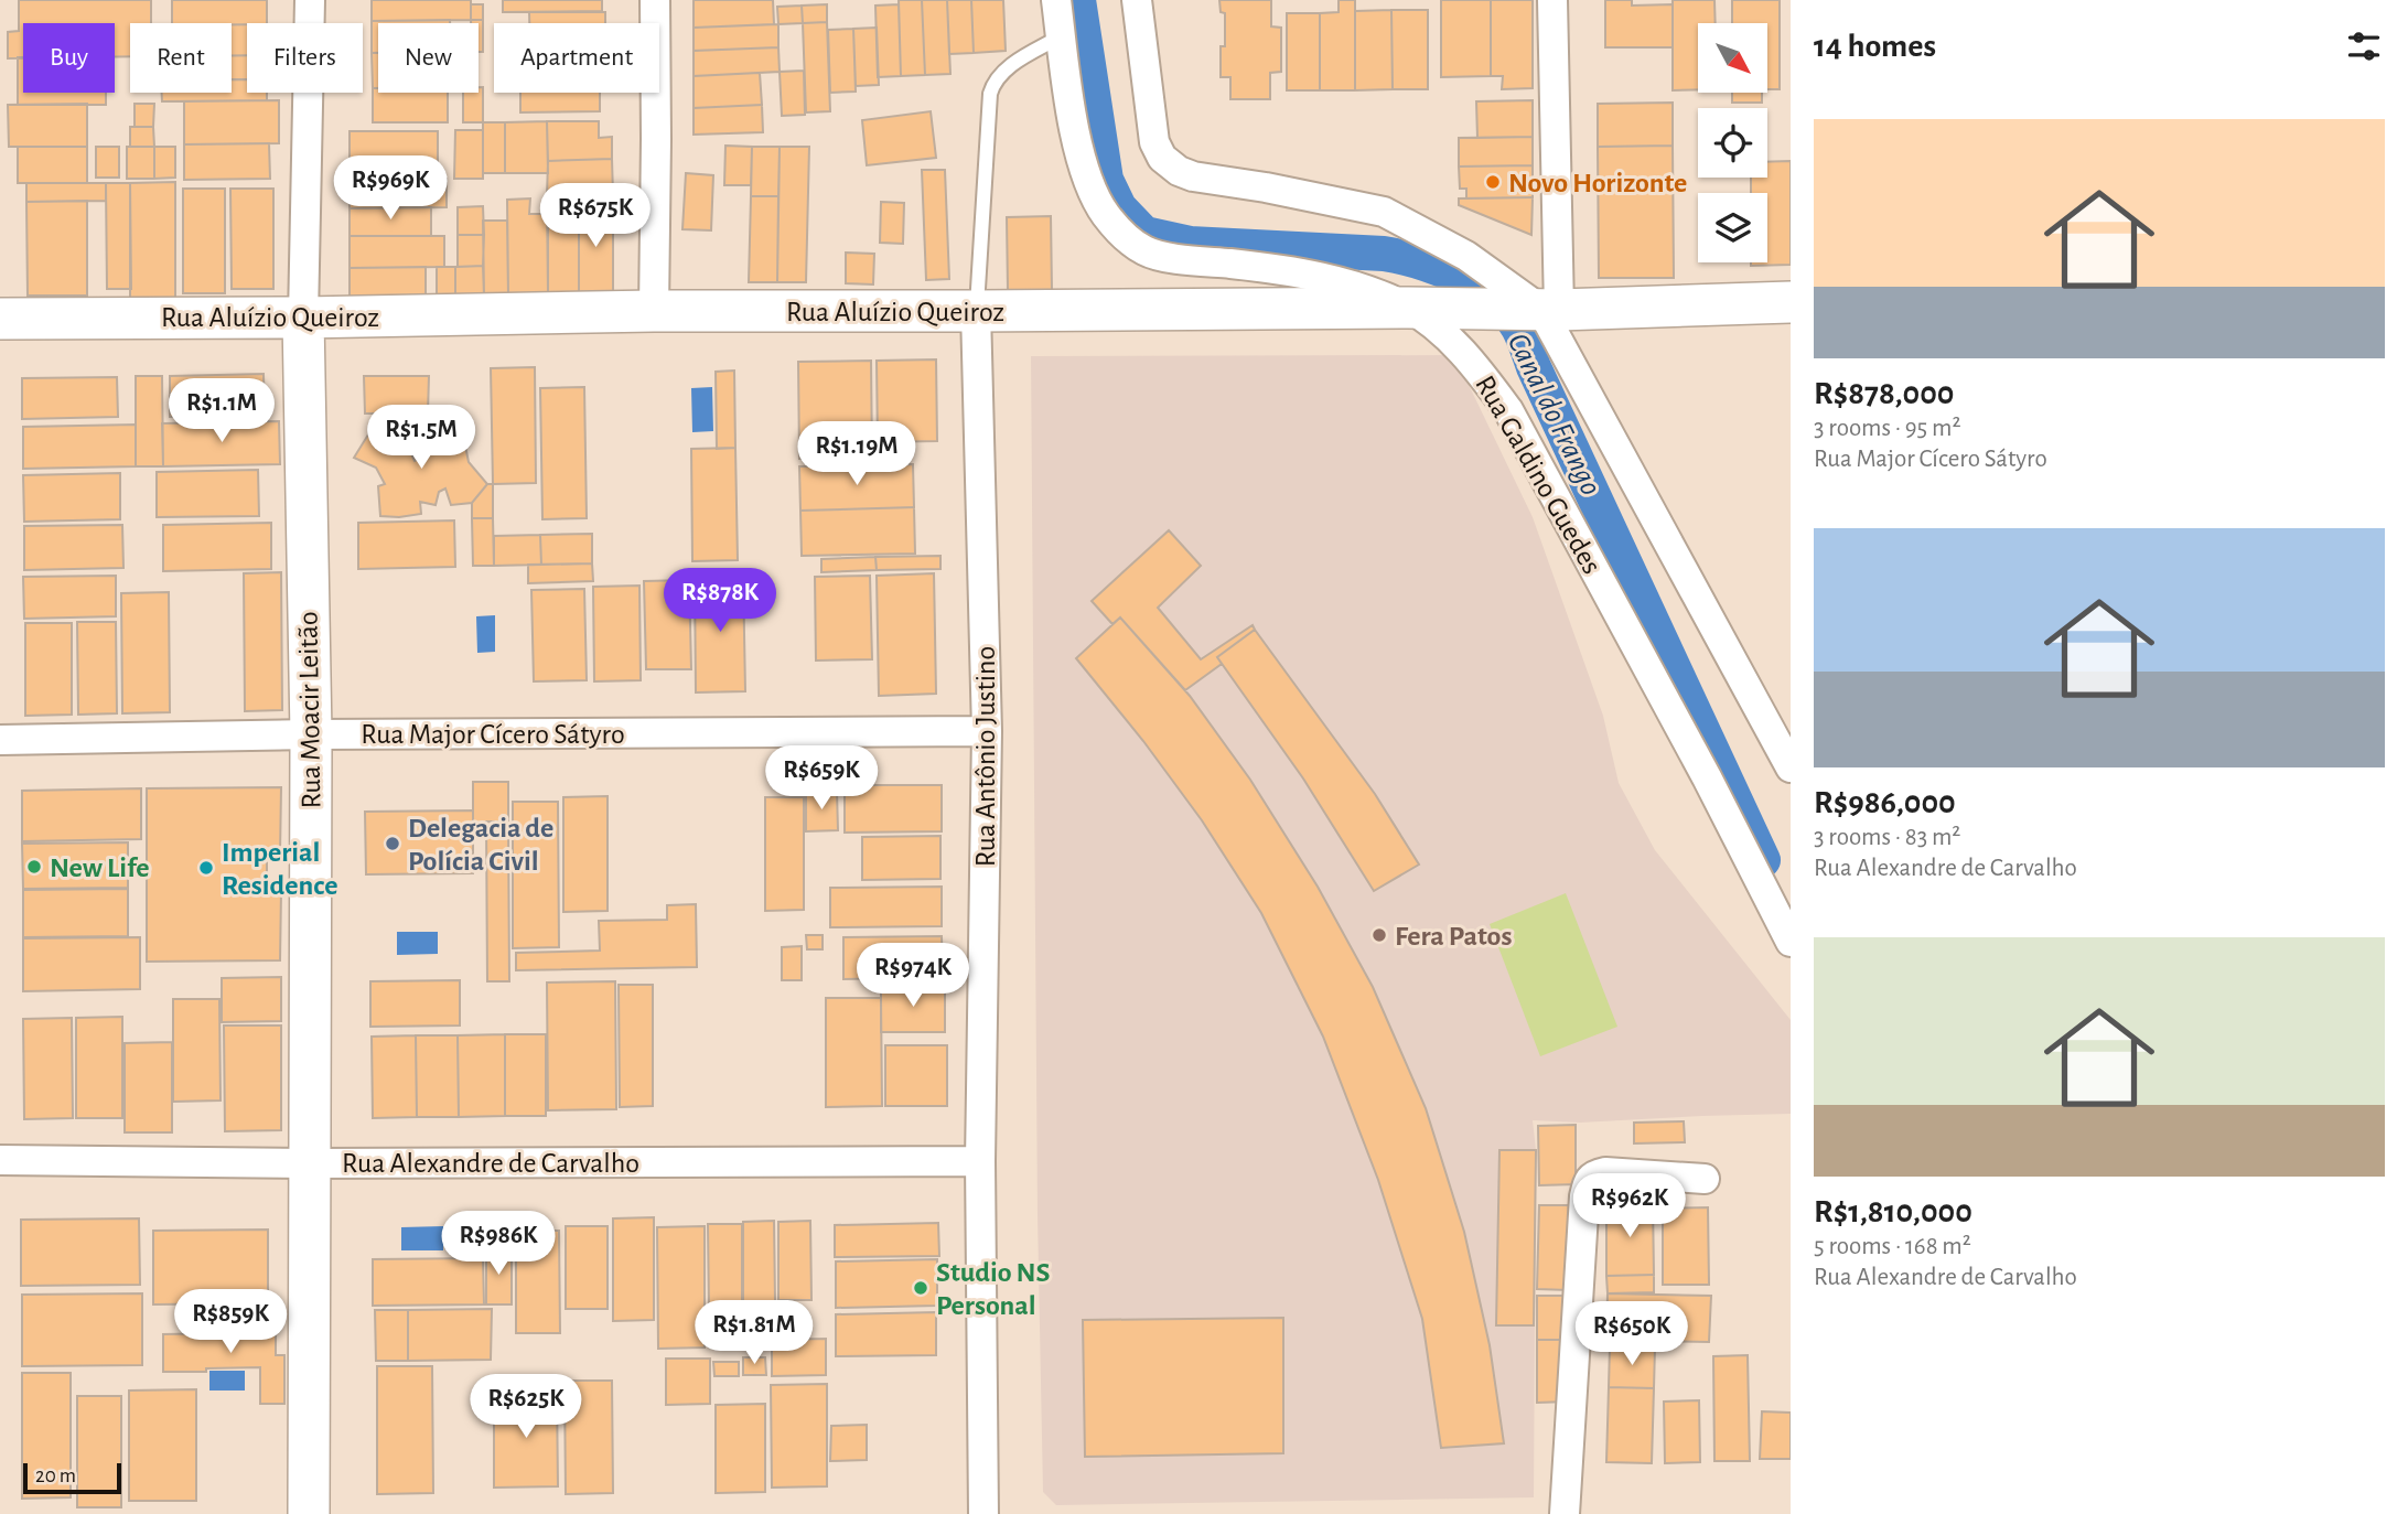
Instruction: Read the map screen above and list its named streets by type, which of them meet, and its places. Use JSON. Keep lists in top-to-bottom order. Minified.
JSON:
{"streets":{"main road":["Rua Aluízio Queiroz","Rua Moacir Leitão"],"street":["Rua Galdino Guedes","Rua Major Cícero Sátyro","Rua Antônio Justino","Rua Alexandre de Carvalho"]},"crossings":[["Rua Aluízio Queiroz","Rua Galdino Guedes"],["Rua Aluízio Queiroz","Rua Moacir Leitão"],["Rua Aluízio Queiroz","Rua Antônio Justino"],["Rua Galdino Guedes","Rua Antônio Justino"],["Rua Moacir Leitão","Rua Major Cícero Sátyro"],["Rua Moacir Leitão","Rua Alexandre de Carvalho"],["Rua Major Cícero Sátyro","Rua Antônio Justino"],["Rua Antônio Justino","Rua Alexandre de Carvalho"]],"water":["Canal do Frango"],"places":["Novo Horizonte","Delegacia de Polícia Civil","New Life","Imperial Residence","Fera Patos","Studio NS Personal"],"scale_bar":"20 m","north":"bottom right","page":{"heading":"14 homes","chip":["Buy","Rent","Filters","New","Apartment"],"list":[{"name":"R$878,000","note":"3 rooms · 95 m² · Rua Major Cícero Sátyro"},{"name":"R$986,000","note":"3 rooms · 83 m² · Rua Alexandre de Carvalho"},{"name":"R$1,810,000","note":"5 rooms · 168 m² · Rua Alexandre de Carvalho"}],"price":["R$969K","R$675K","R$1.1M","R$1.5M","R$1.19M","R$878K","R$659K","R$974K","R$962K","R$986K","R$859K","R$1.81M","R$650K","R$625K"],"scale":"20 m"}}
